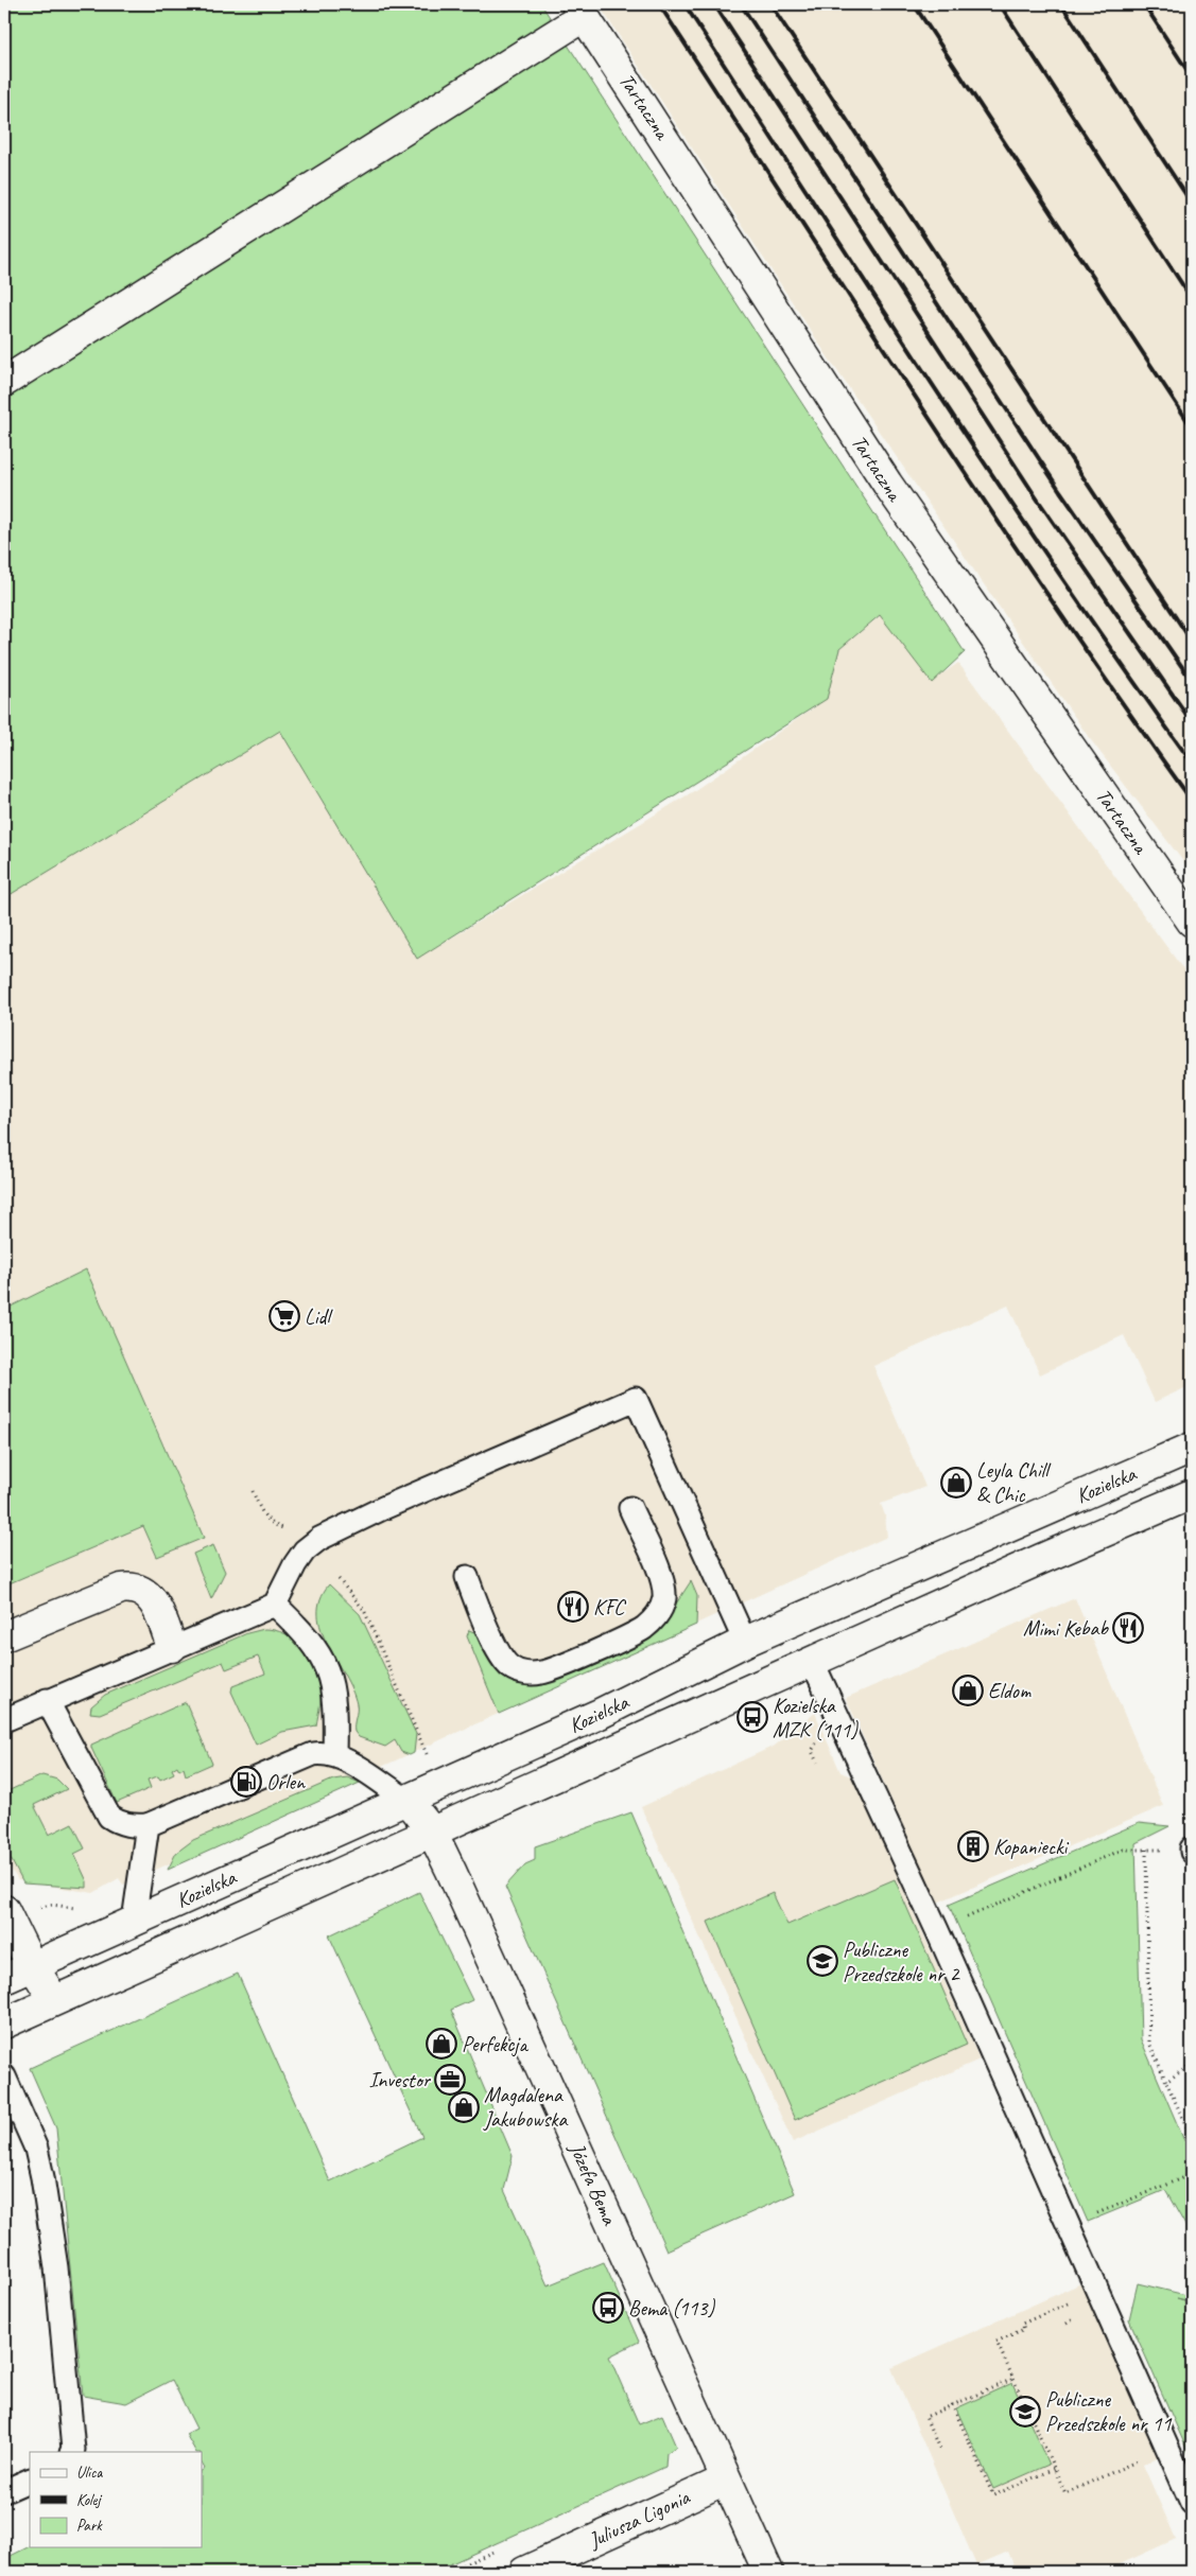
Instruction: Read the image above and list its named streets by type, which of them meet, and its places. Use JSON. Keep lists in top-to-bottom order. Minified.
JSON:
{"streets":{"street":["Tartaczna","Kozielska","Józefa Bema","Juliusza Ligonia"]},"crossings":[["Kozielska","Józefa Bema"],["Józefa Bema","Juliusza Ligonia"]],"places":{"supermarket":["Lidl"],"shop":["Leyla Chill & Chic","Eldom","Perfekcja","Magdalena Jakubowska"],"restaurant":["KFC","Mimi Kebab"],"bus stop":["Kozielska MZK (111)","Bema (113)"],"fuel station":["Orlen"],"building":["Kopaniecki"],"school or university":["Publiczne Przedszkole nr 2","Publiczne Przedszkole nr 11"],"office":["Investor"]},"legend":["Ulica","Kolej","Park"]}
